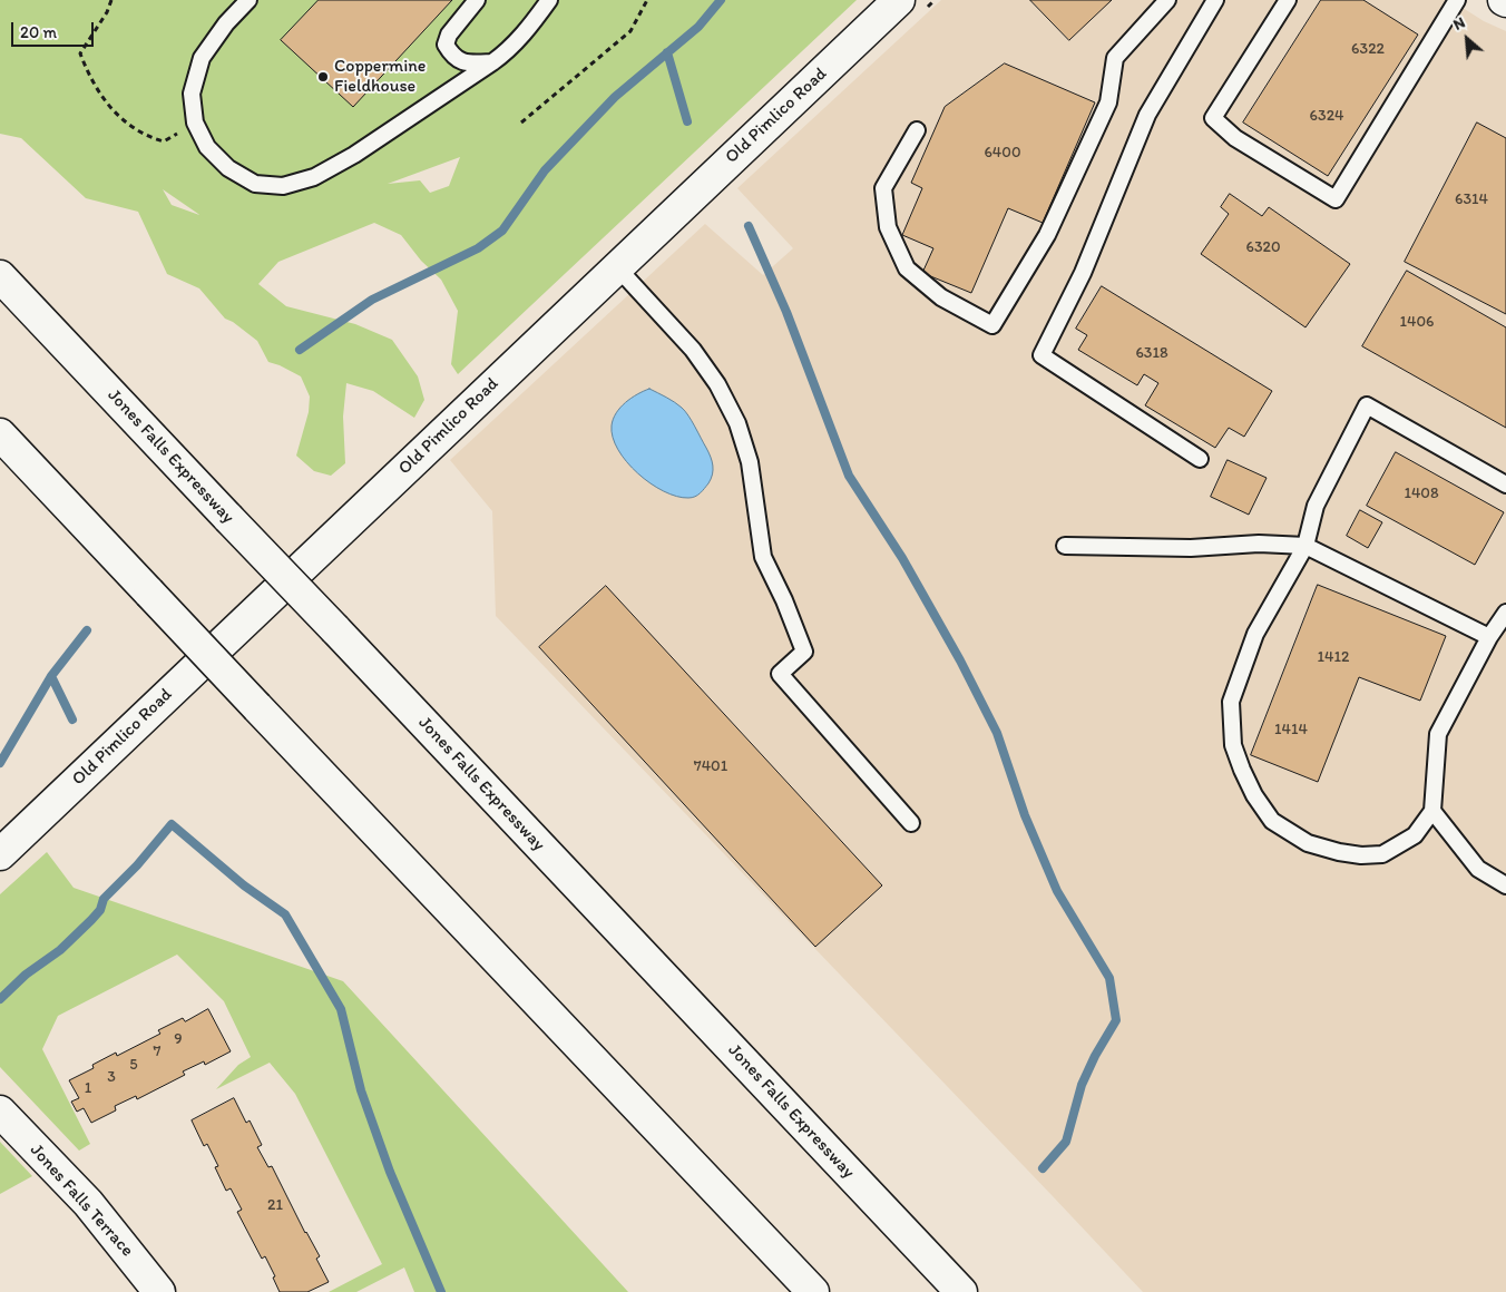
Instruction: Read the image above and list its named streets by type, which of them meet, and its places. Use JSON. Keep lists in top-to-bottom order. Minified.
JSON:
{"streets":{"main road":["Old Pimlico Road","Jones Falls Expressway","Jones Falls Terrace"]},"places":["Coppermine Fieldhouse"],"house_numbers":["6322","6324","6400","6314","6320","1406","6318","1408","1412","1414","7401","9","7","5","3","1","21"],"scale_bar":"20 m","north":"top left"}
